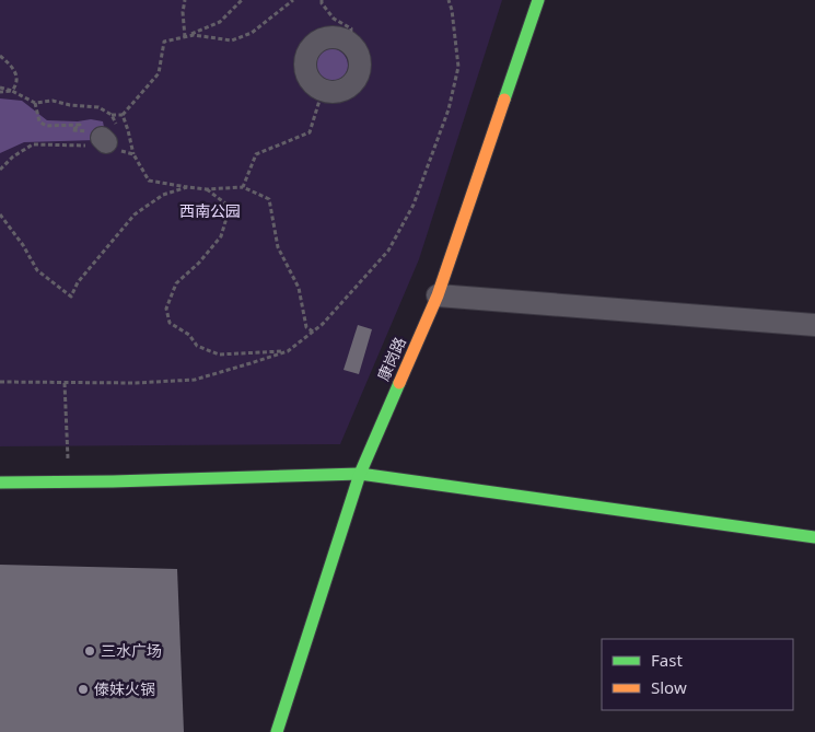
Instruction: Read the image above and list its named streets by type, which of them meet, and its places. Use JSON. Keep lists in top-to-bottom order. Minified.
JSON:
{"streets":{"street":["康岗路"]},"parks":["西南公园"],"places":["三水广场","傣妹火锅"],"legend":["Fast","Slow"]}
